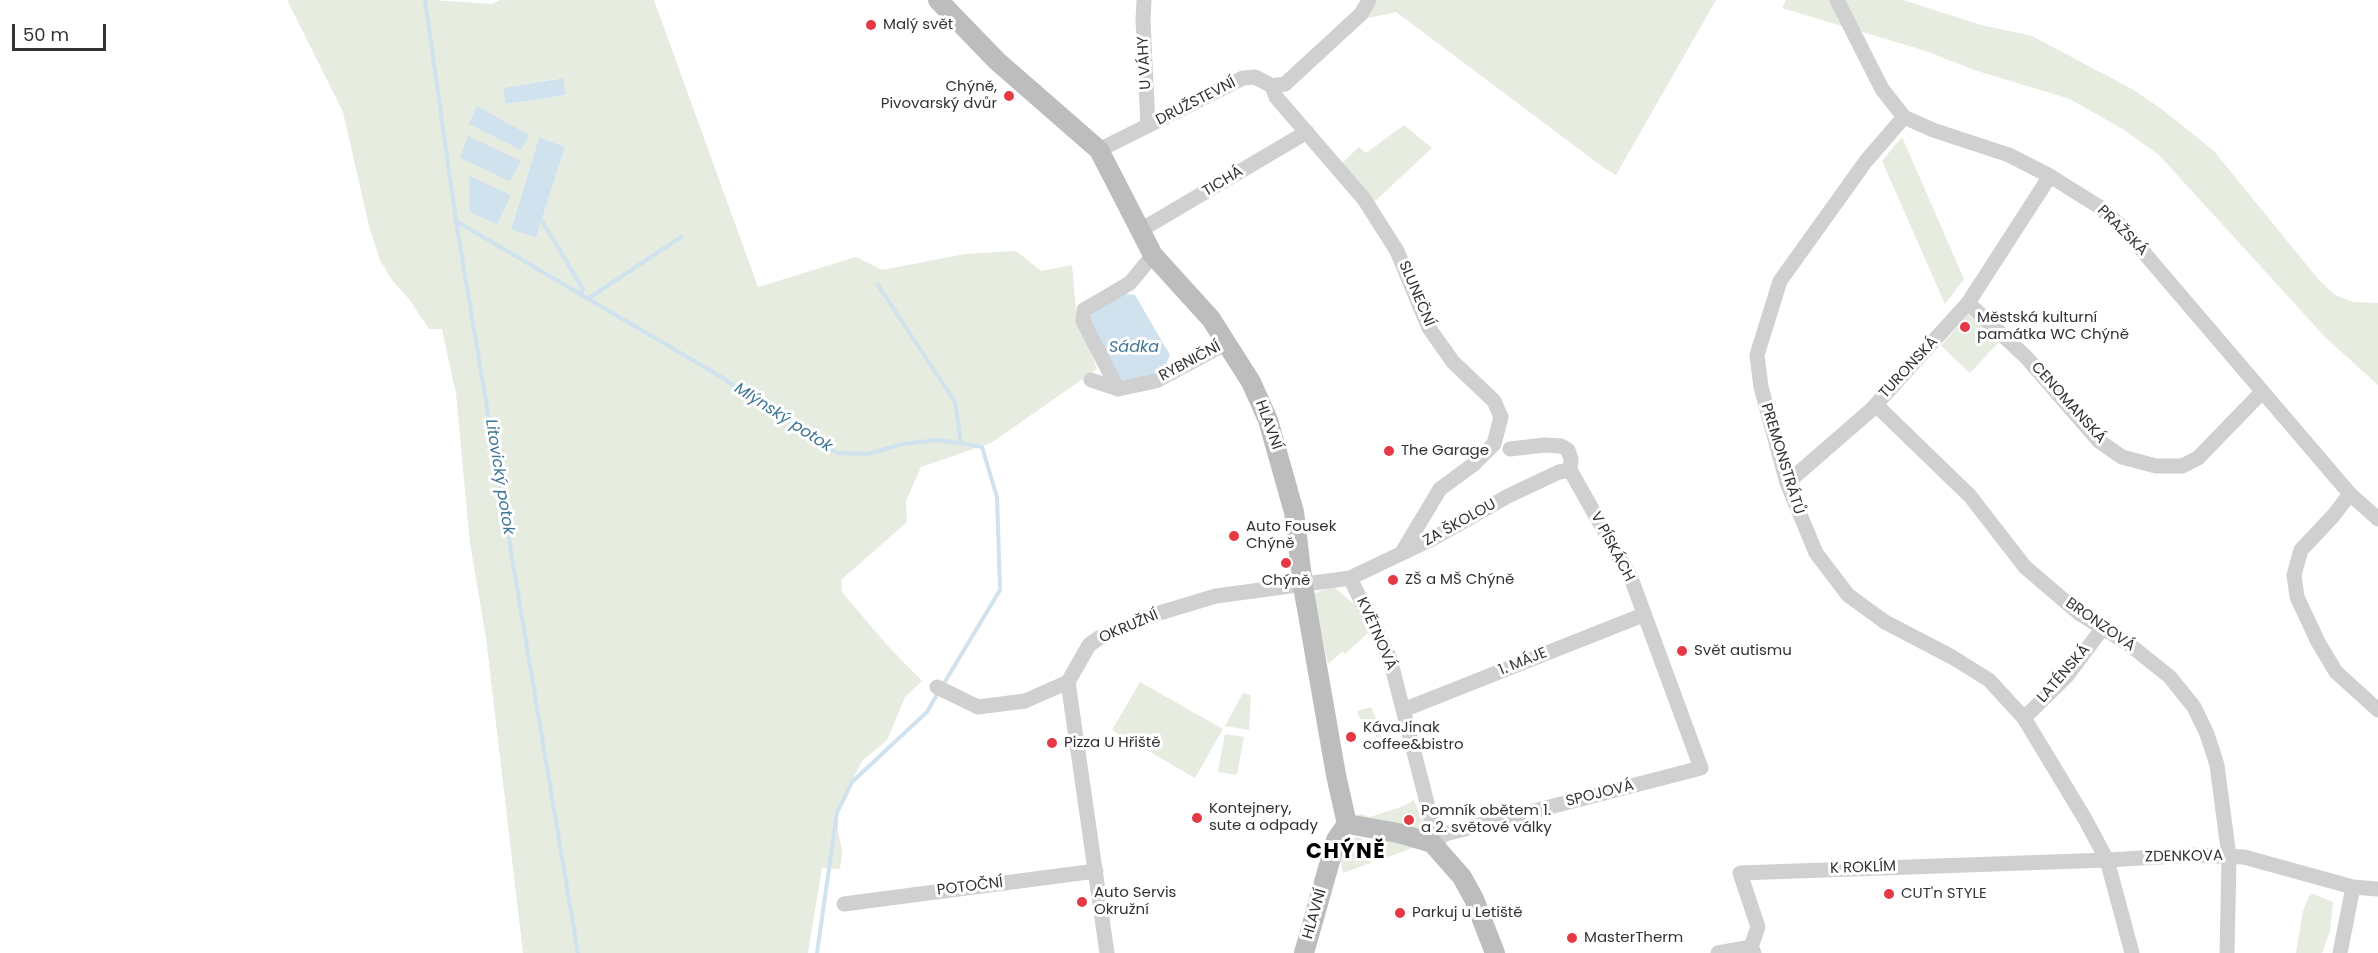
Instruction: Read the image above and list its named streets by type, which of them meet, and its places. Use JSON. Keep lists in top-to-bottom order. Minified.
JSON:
{"streets":{"street":["U VÁHY","DRUŽSTEVNÍ","TICHÁ","PRAŽSKÁ","SLUNEČNÍ","RYBNIČNÍ","TURONSKÁ","CENOMANSKÁ","HLAVNÍ","PREMONSTRÁTŮ","ZA ŠKOLOU","V PÍSKÁCH","BRONZOVÁ","OKRUŽNÍ","KVĚTNOVÁ","1. MÁJE","LATÉNSKÁ","SPOJOVÁ","ZDENKOVA","K ROKLÍM","POTOČNÍ"]},"crossings":[["U VÁHY","DRUŽSTEVNÍ"],["DRUŽSTEVNÍ","SLUNEČNÍ"],["DRUŽSTEVNÍ","HLAVNÍ"],["TICHÁ","SLUNEČNÍ"],["TICHÁ","HLAVNÍ"],["PRAŽSKÁ","TURONSKÁ"],["PRAŽSKÁ","CENOMANSKÁ"],["PRAŽSKÁ","PREMONSTRÁTŮ"],["SLUNEČNÍ","ZA ŠKOLOU"],["RYBNIČNÍ","HLAVNÍ"],["TURONSKÁ","CENOMANSKÁ"],["TURONSKÁ","PREMONSTRÁTŮ"],["TURONSKÁ","BRONZOVÁ"],["HLAVNÍ","OKRUŽNÍ"],["PREMONSTRÁTŮ","LATÉNSKÁ"],["PREMONSTRÁTŮ","ZDENKOVA"],["ZA ŠKOLOU","V PÍSKÁCH"],["ZA ŠKOLOU","KVĚTNOVÁ"],["V PÍSKÁCH","1. MÁJE"],["V PÍSKÁCH","SPOJOVÁ"],["BRONZOVÁ","LATÉNSKÁ"],["BRONZOVÁ","ZDENKOVA"],["KVĚTNOVÁ","1. MÁJE"],["KVĚTNOVÁ","SPOJOVÁ"],["ZDENKOVA","K ROKLÍM"]],"districts":["CHÝNĚ"],"water":["Sádka","Mlýnský potok","Litovický potok"],"places":["Malý svět","Chýně, Pivovarský dvůr","Městská kulturní památka WC Chýně","The Garage","Auto Fousek Chýně","Chýně","ZŠ a MŠ Chýně","Svět autismu","KávaJinak coffee&bistro","Pizza U Hřiště","Kontejnery, sute a odpady","Pomník obětem 1. a 2. světové války","CUT'n STYLE","Auto Servis Okružní","Parkuj u Letiště","MasterTherm"],"scale_bar":"50 m"}
